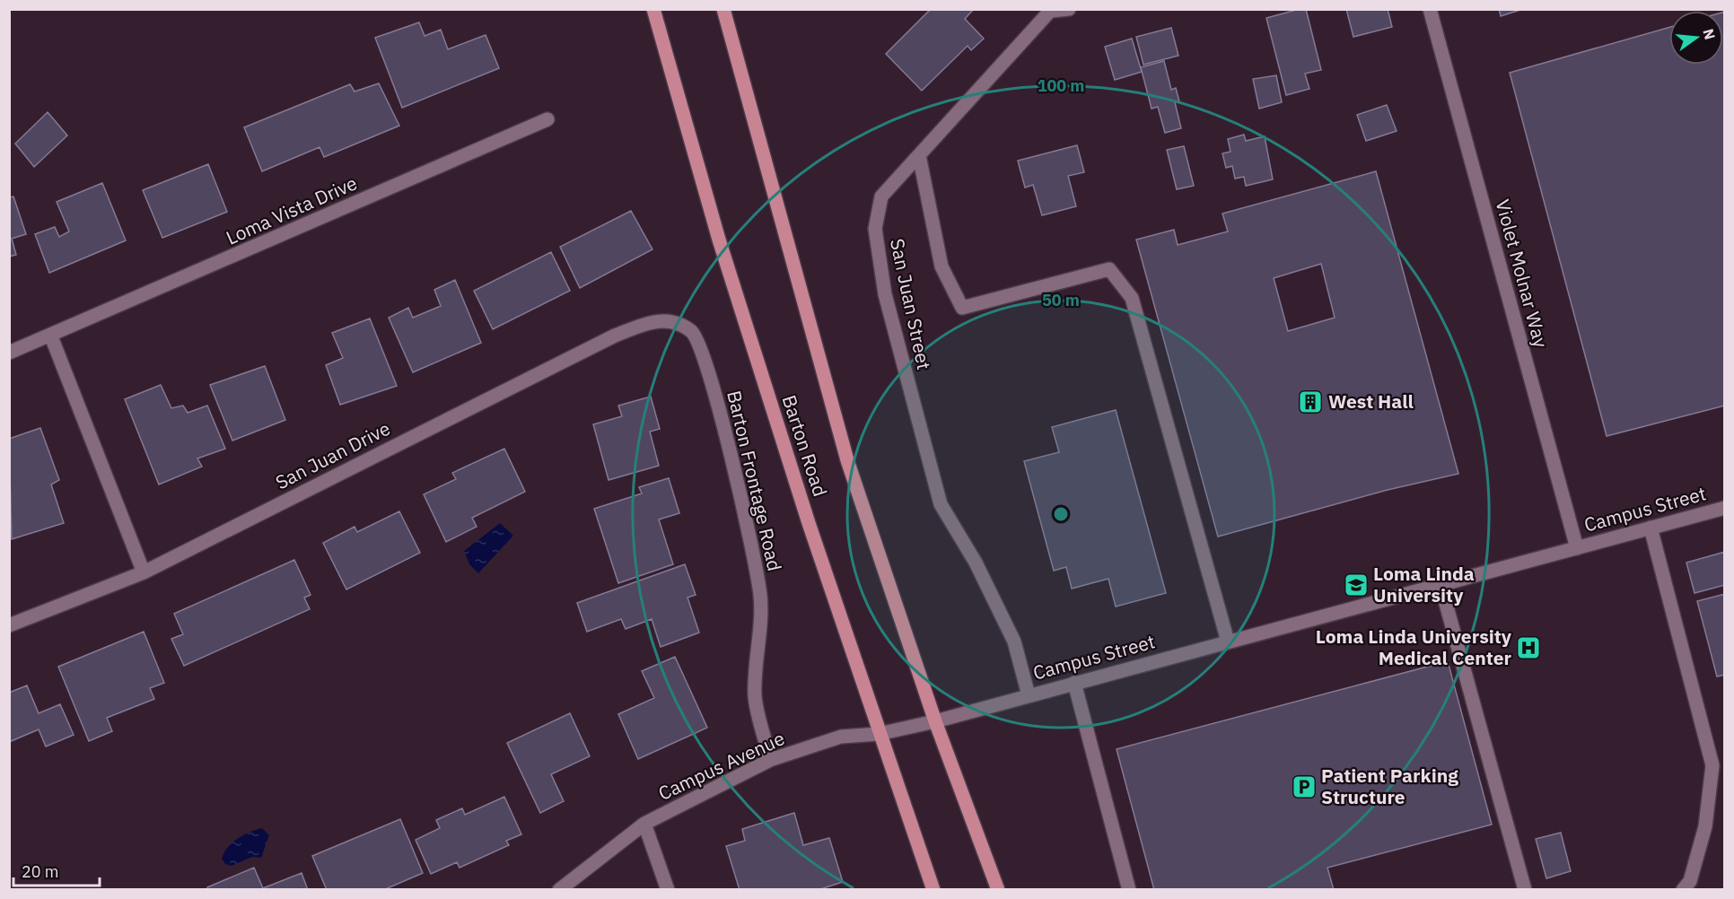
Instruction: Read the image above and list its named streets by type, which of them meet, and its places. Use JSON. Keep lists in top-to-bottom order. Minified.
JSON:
{"streets":{"main road":["Barton Road"],"street":["Loma Vista Drive","Violet Molnar Way","San Juan Street","San Juan Drive","Barton Frontage Road","Campus Street","Campus Avenue"]},"crossings":[["Violet Molnar Way","Campus Street"],["San Juan Street","Campus Street"],["Barton Road","Campus Street"],["Barton Road","Campus Avenue"],["San Juan Drive","Barton Frontage Road"],["Barton Frontage Road","Campus Avenue"],["Campus Street","Campus Avenue"]],"places":{"building":["West Hall"],"school or university":["Loma Linda University"],"hospital":["Loma Linda University Medical Center"],"parking":["Patient Parking Structure"]},"scale_bar":"20 m","north":"right","rings":["100 m","50 m"]}
